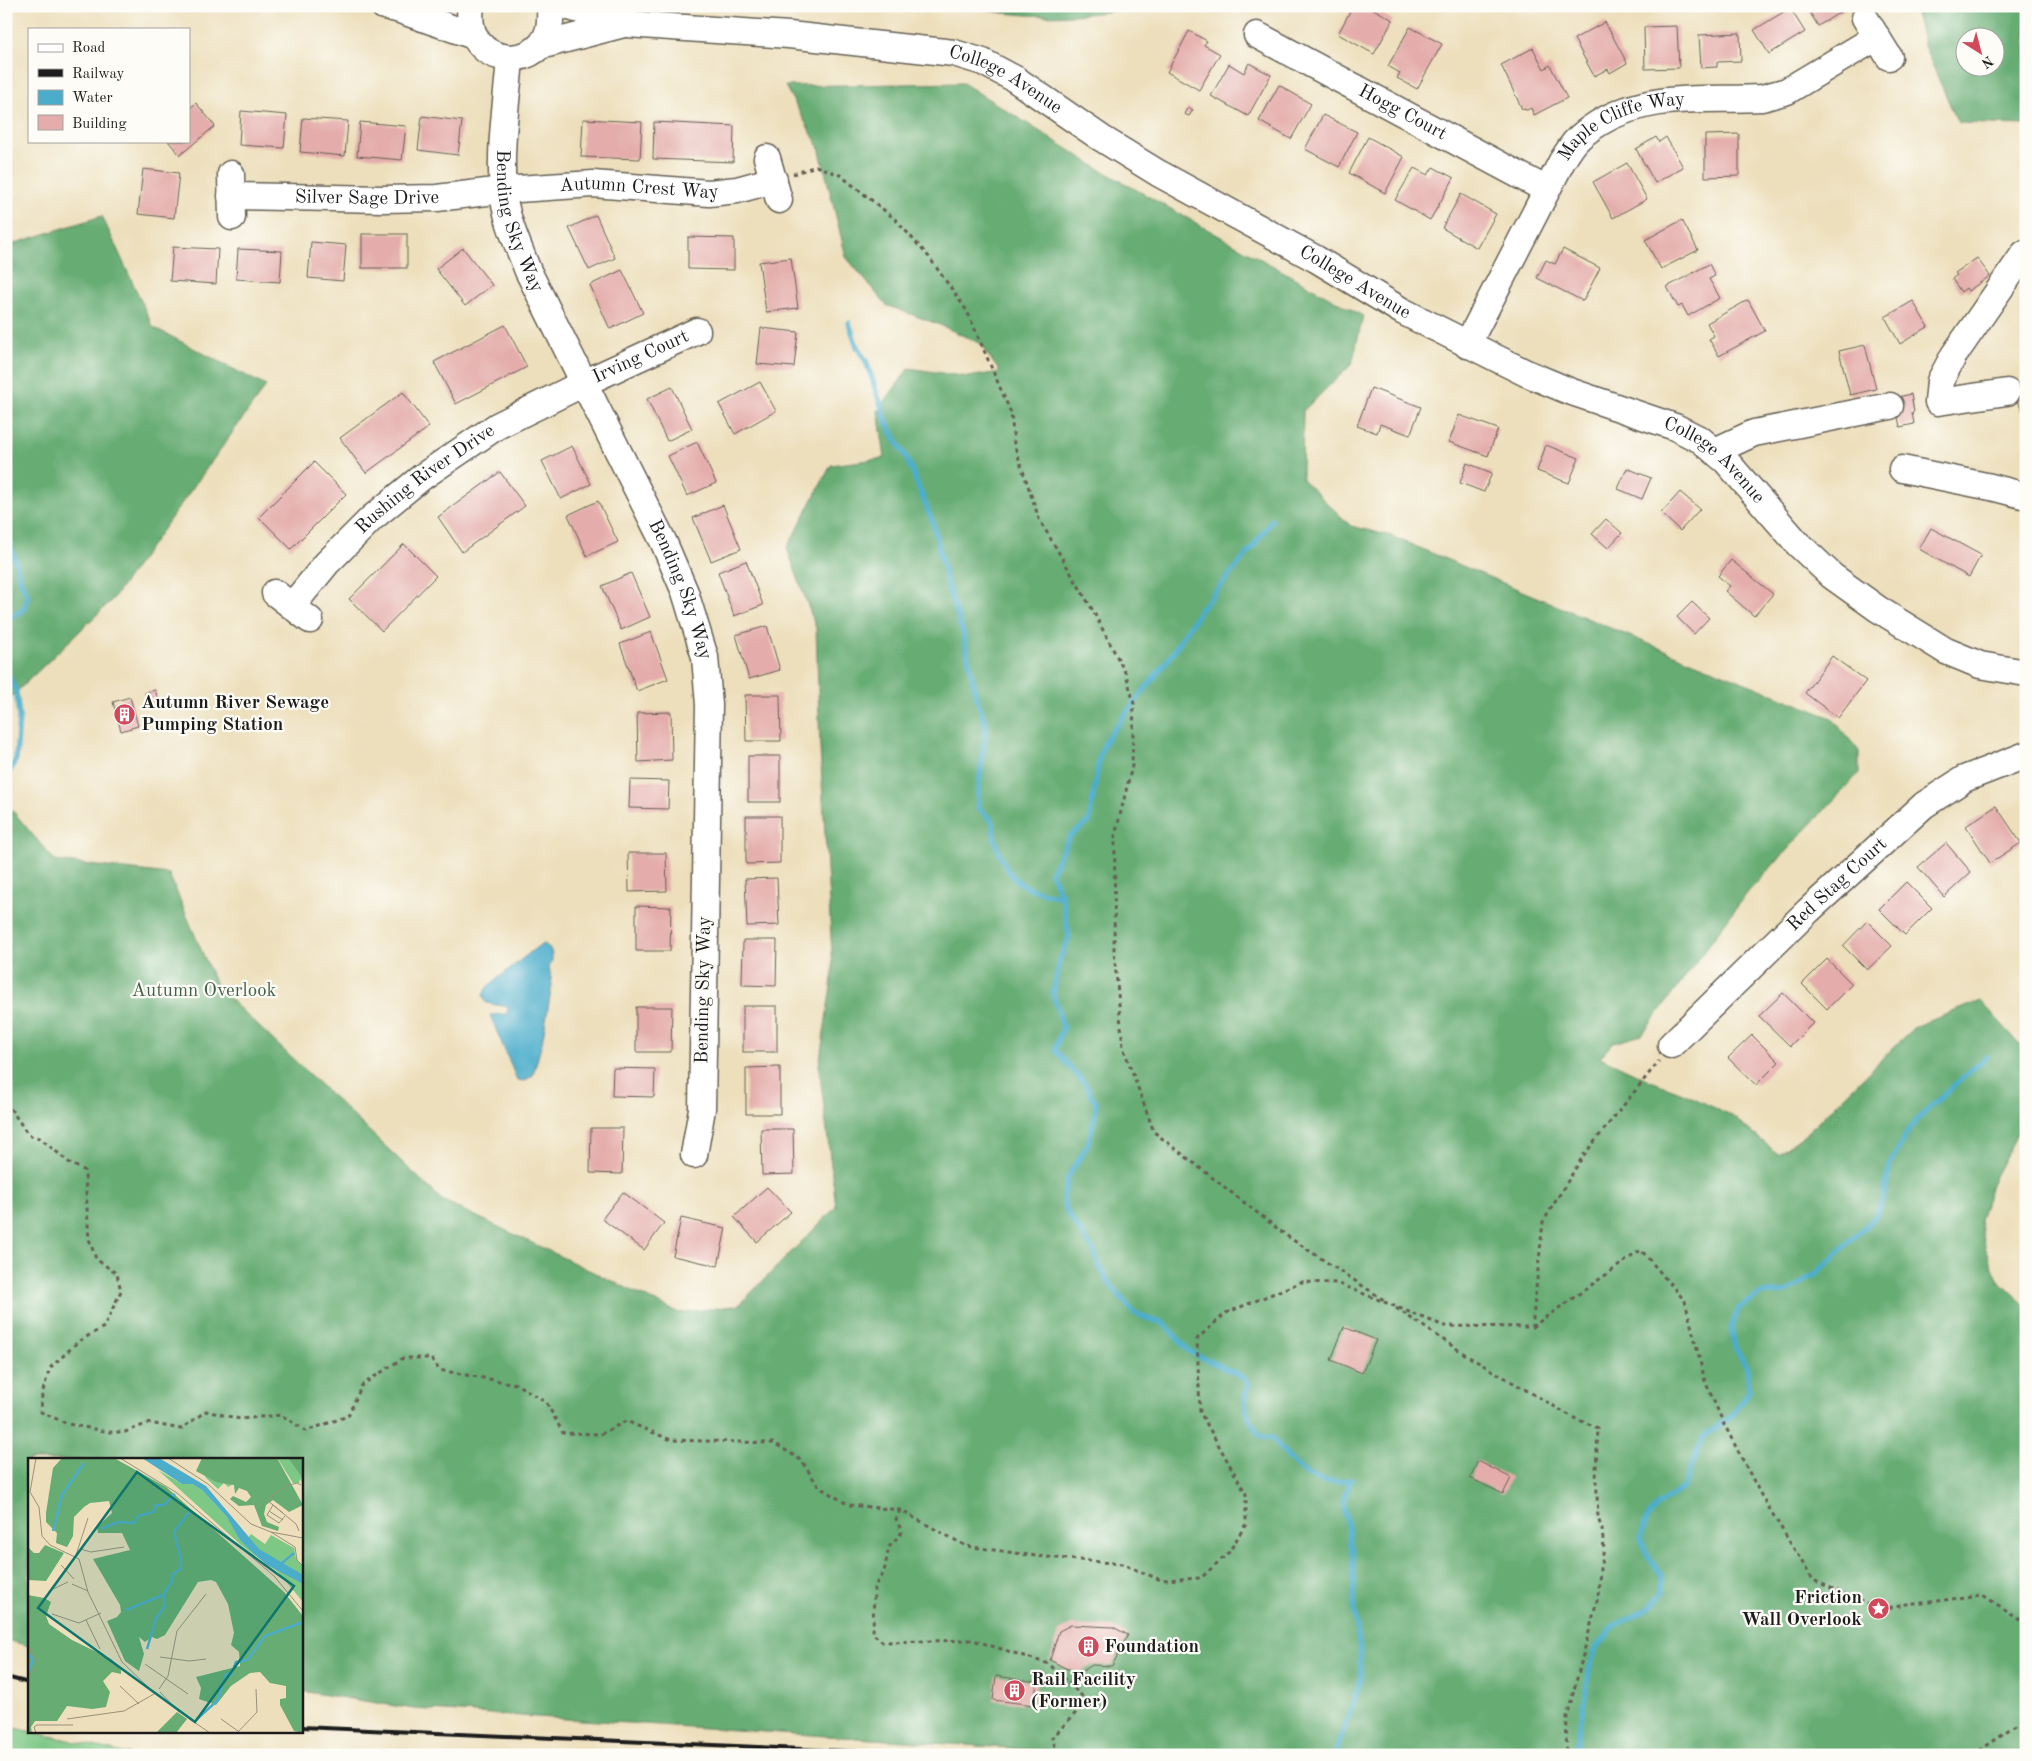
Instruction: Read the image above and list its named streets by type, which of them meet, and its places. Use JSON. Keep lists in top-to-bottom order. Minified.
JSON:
{"streets":{"street":["College Avenue","Hogg Court","Maple Cliffe Way","Autumn Crest Way","Silver Sage Drive","Bending Sky Way","Irving Court","Rushing River Drive","Red Stag Court"]},"crossings":[["College Avenue","Maple Cliffe Way"],["College Avenue","Bending Sky Way"],["Hogg Court","Maple Cliffe Way"],["Autumn Crest Way","Silver Sage Drive"],["Autumn Crest Way","Bending Sky Way"],["Silver Sage Drive","Bending Sky Way"],["Bending Sky Way","Irving Court"],["Bending Sky Way","Rushing River Drive"],["Irving Court","Rushing River Drive"]],"parks":["Autumn Overlook"],"places":{"building":["Autumn River Sewage Pumping Station","Foundation","Rail Facility (Former)"],"place":["Friction Wall Overlook"]},"legend":["Road","Railway","Water","Building"],"north":"bottom right"}
